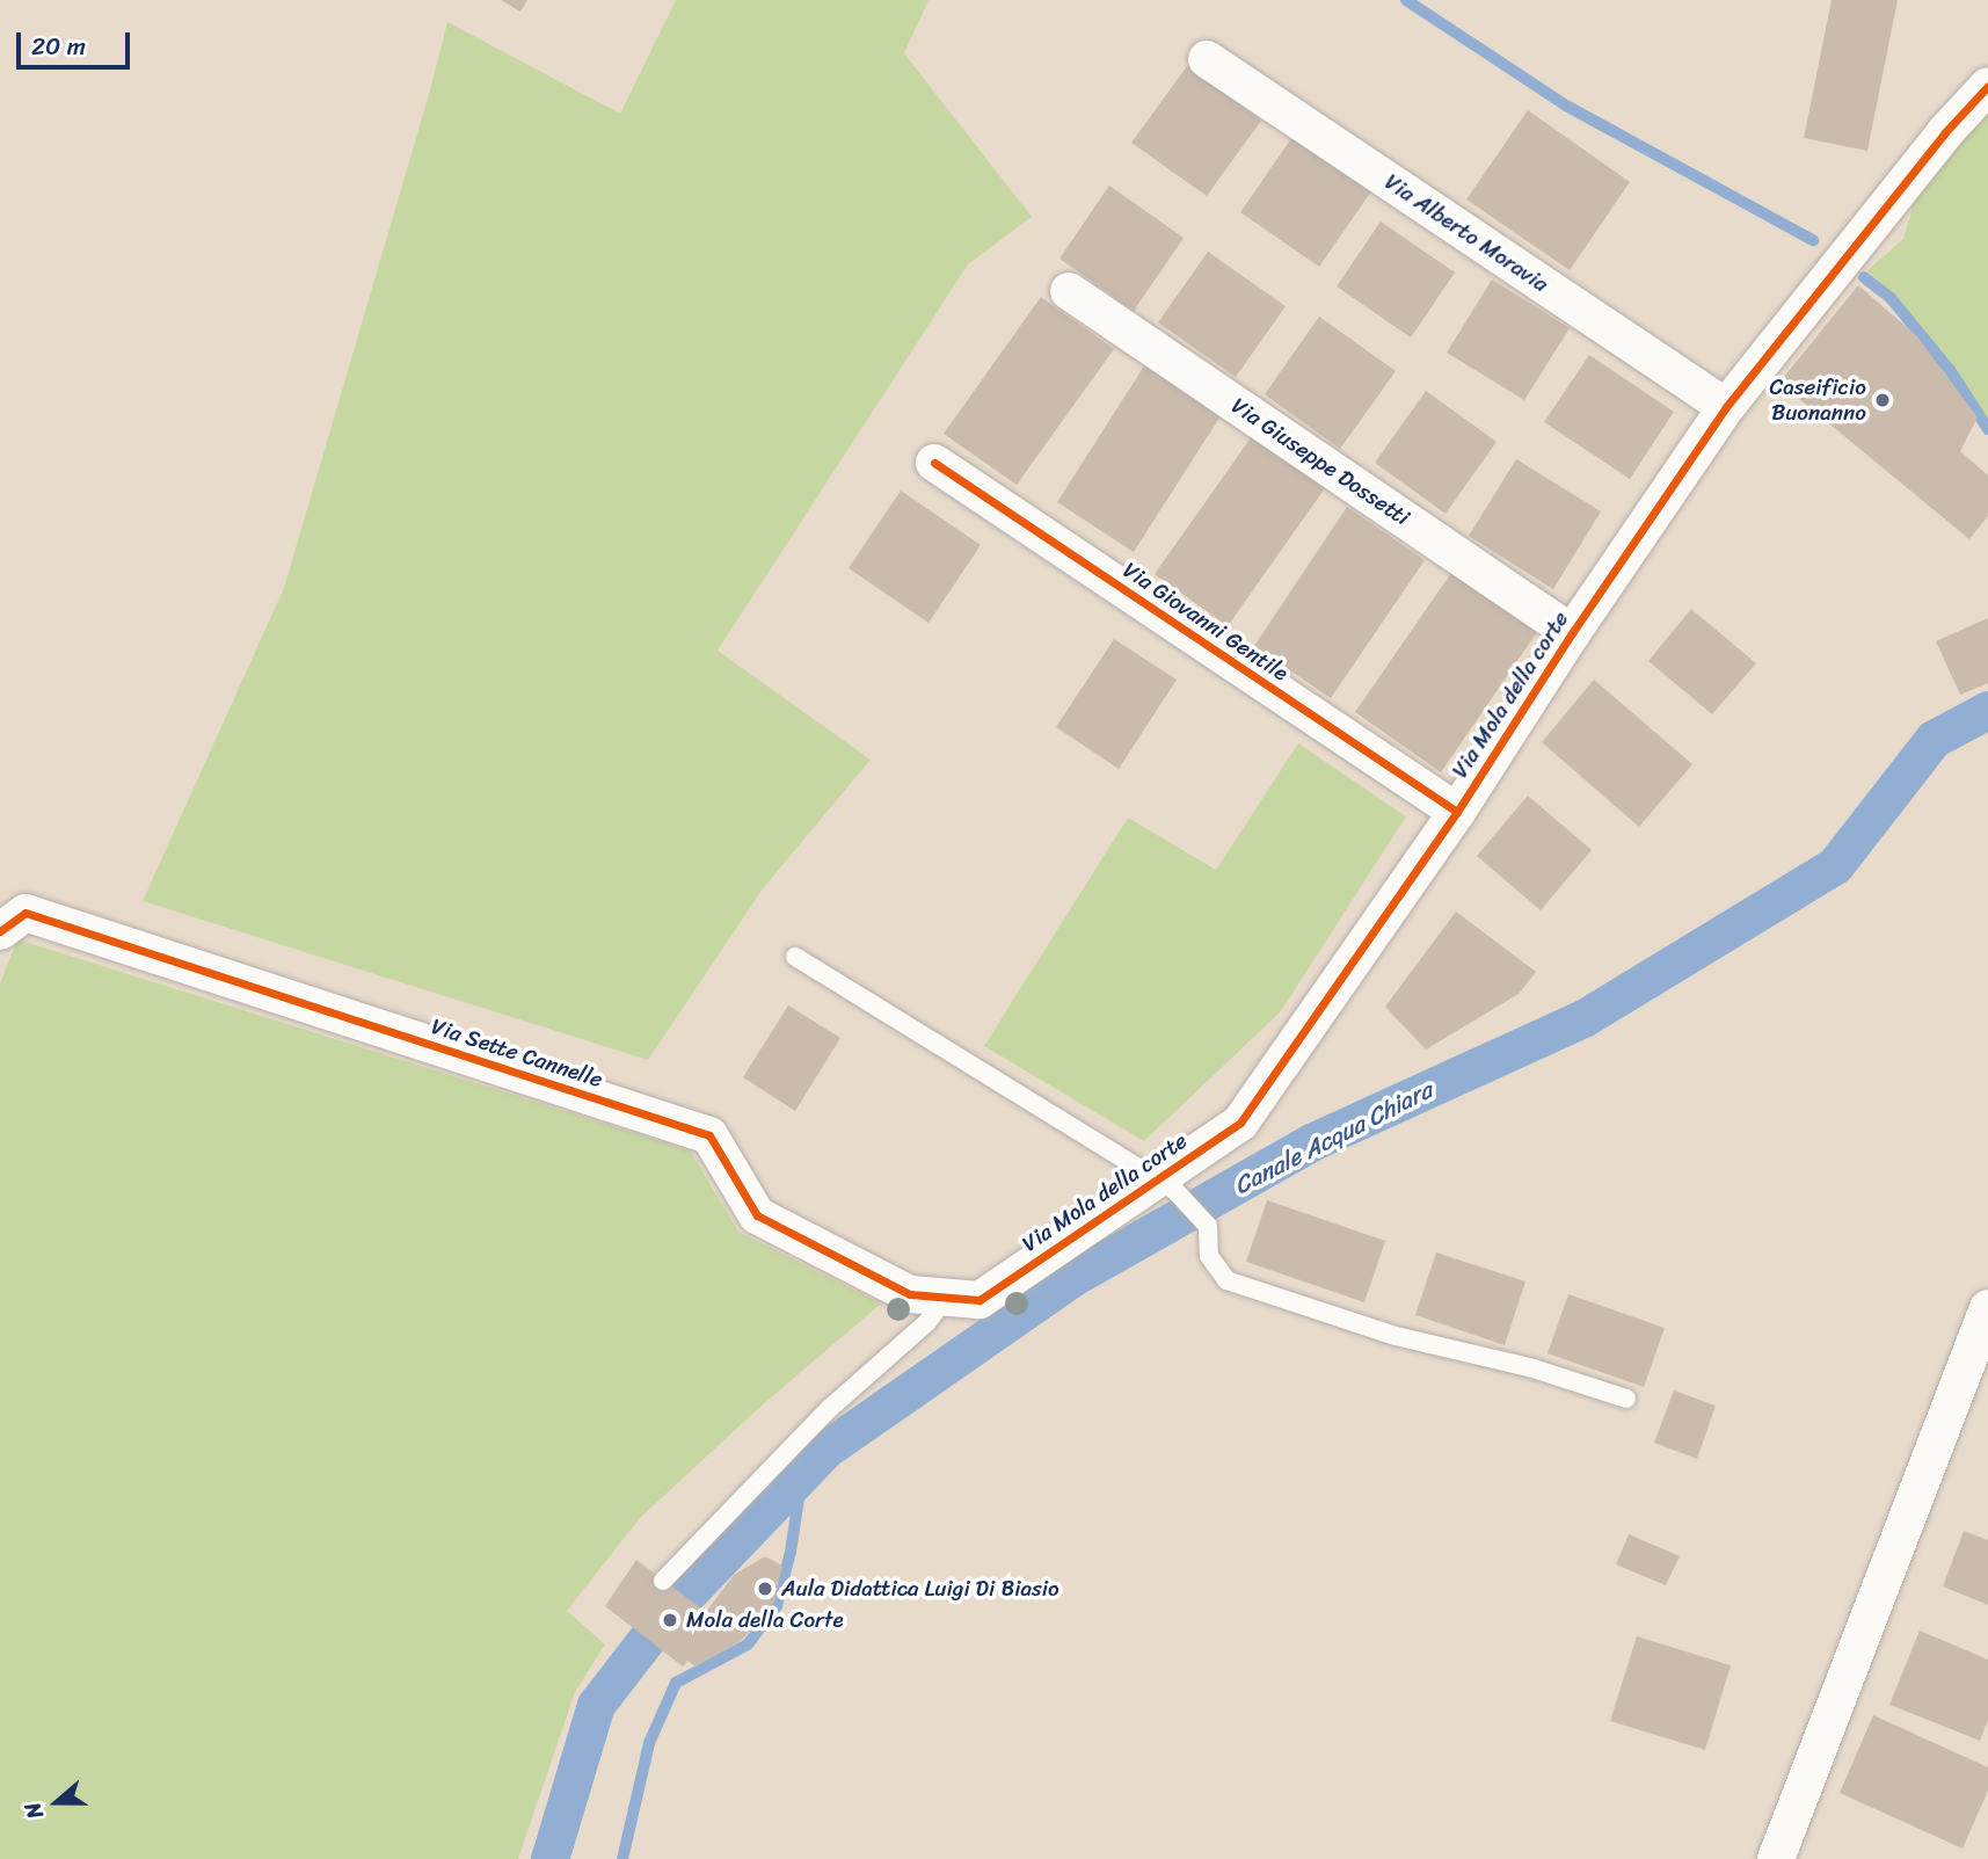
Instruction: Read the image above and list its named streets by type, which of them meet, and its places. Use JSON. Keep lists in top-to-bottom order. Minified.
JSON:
{"streets":{"street":["Via Alberto Moravia","Via Giuseppe Dossetti","Via Giovanni Gentile","Via Mola della corte","Via Sette Cannelle"]},"crossings":[["Via Alberto Moravia","Via Mola della corte"],["Via Giuseppe Dossetti","Via Mola della corte"],["Via Giovanni Gentile","Via Mola della corte"],["Via Mola della corte","Via Sette Cannelle"]],"water":["Canale Acqua Chiara"],"places":["Caseificio Buonanno","Aula Didattica Luigi Di Biasio","Mola della Corte"],"scale_bar":"20 m","north":"left"}
